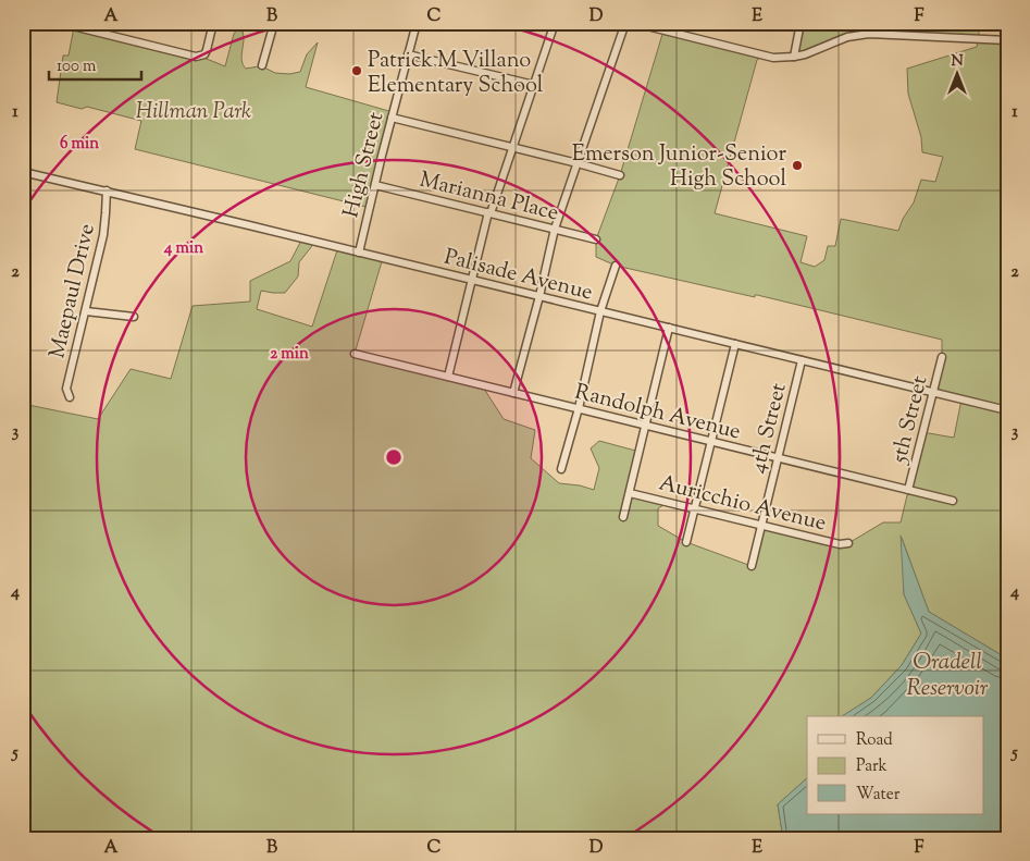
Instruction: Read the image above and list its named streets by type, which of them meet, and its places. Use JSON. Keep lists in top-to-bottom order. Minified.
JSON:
{"streets":{"street":["High Street","Marianna Place","Palisade Avenue","Maepaul Drive","Randolph Avenue","5th Street","4th Street","Auricchio Avenue"]},"crossings":[["High Street","Marianna Place"],["High Street","Palisade Avenue"],["Palisade Avenue","Maepaul Drive"],["Palisade Avenue","5th Street"],["Palisade Avenue","4th Street"],["Randolph Avenue","5th Street"],["Randolph Avenue","4th Street"],["4th Street","Auricchio Avenue"]],"water":["Oradell Reservoir"],"parks":["Hillman Park"],"places":["Patrick M Villano Elementary School","Emerson Junior-Senior High School"],"legend":["Road","Park","Water"],"scale_bar":"100 m","north":"top","grid":{"columns":["A","B","C","D","E","F"],"rows":["1","2","3","4","5"]},"rings":["6 min","4 min","2 min"]}
